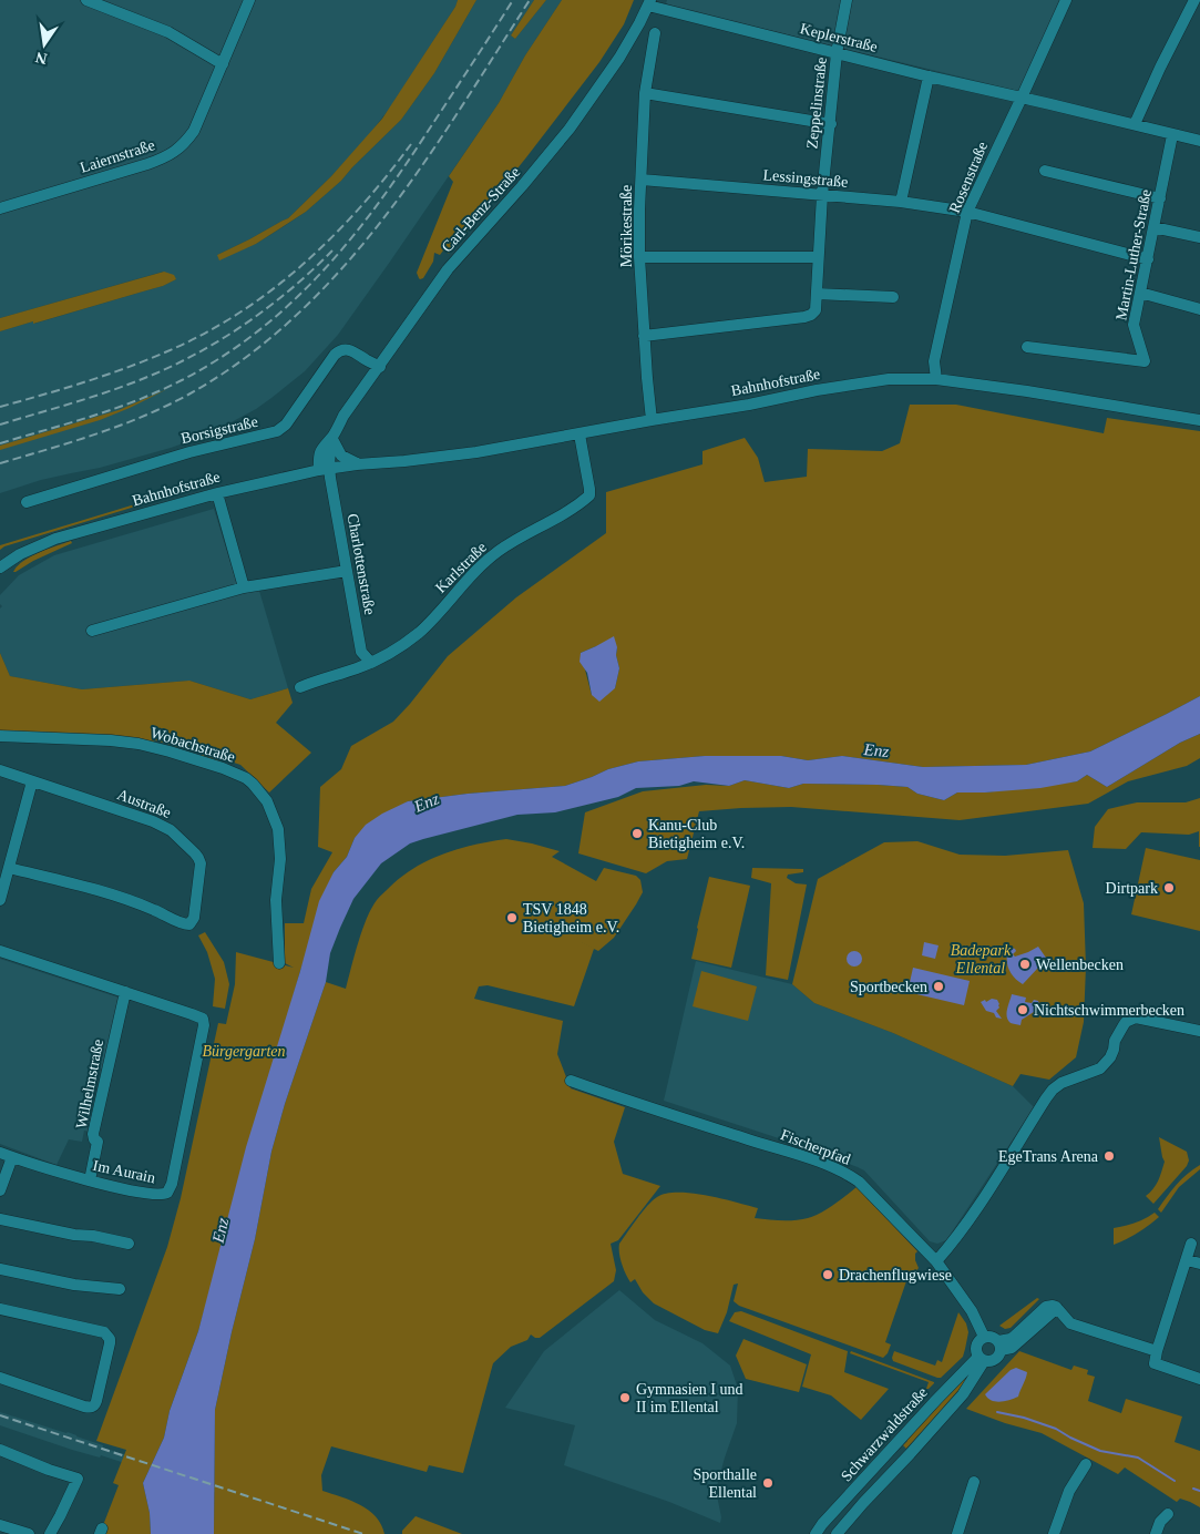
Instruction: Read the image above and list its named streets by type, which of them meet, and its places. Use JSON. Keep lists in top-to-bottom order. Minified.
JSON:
{"streets":{"street":["Keplerstraße","Zeppelinstraße","Laiernstraße","Rosenstraße","Lessingstraße","Carl-Benz-Straße","Mörikestraße","Martin-Luther-Straße","Bahnhofstraße","Borsigstraße","Charlottenstraße","Karlstraße","Wobachstraße","Austraße","Wilhelmstraße","Fischerpfad","Im Aurain","Schwarzwaldstraße"]},"crossings":[["Keplerstraße","Zeppelinstraße"],["Keplerstraße","Rosenstraße"],["Keplerstraße","Carl-Benz-Straße"],["Keplerstraße","Martin-Luther-Straße"],["Zeppelinstraße","Lessingstraße"],["Zeppelinstraße","Mörikestraße"],["Rosenstraße","Lessingstraße"],["Rosenstraße","Bahnhofstraße"],["Lessingstraße","Mörikestraße"],["Lessingstraße","Martin-Luther-Straße"],["Carl-Benz-Straße","Bahnhofstraße"],["Carl-Benz-Straße","Borsigstraße"],["Carl-Benz-Straße","Charlottenstraße"],["Mörikestraße","Bahnhofstraße"],["Bahnhofstraße","Charlottenstraße"],["Bahnhofstraße","Karlstraße"],["Charlottenstraße","Karlstraße"],["Wilhelmstraße","Im Aurain"],["Fischerpfad","Schwarzwaldstraße"]],"water":["Enz"],"parks":["Badepark Ellental","Bürgergarten"],"places":["Kanu-Club Bietigheim e.V.","Dirtpark","TSV 1848 Bietigheim e.V.","Wellenbecken","Sportbecken","Nichtschwimmerbecken","EgeTrans Arena","Drachenflugwiese","Gymnasien I und II im Ellental","Sporthalle Ellental"],"north":"bottom"}
